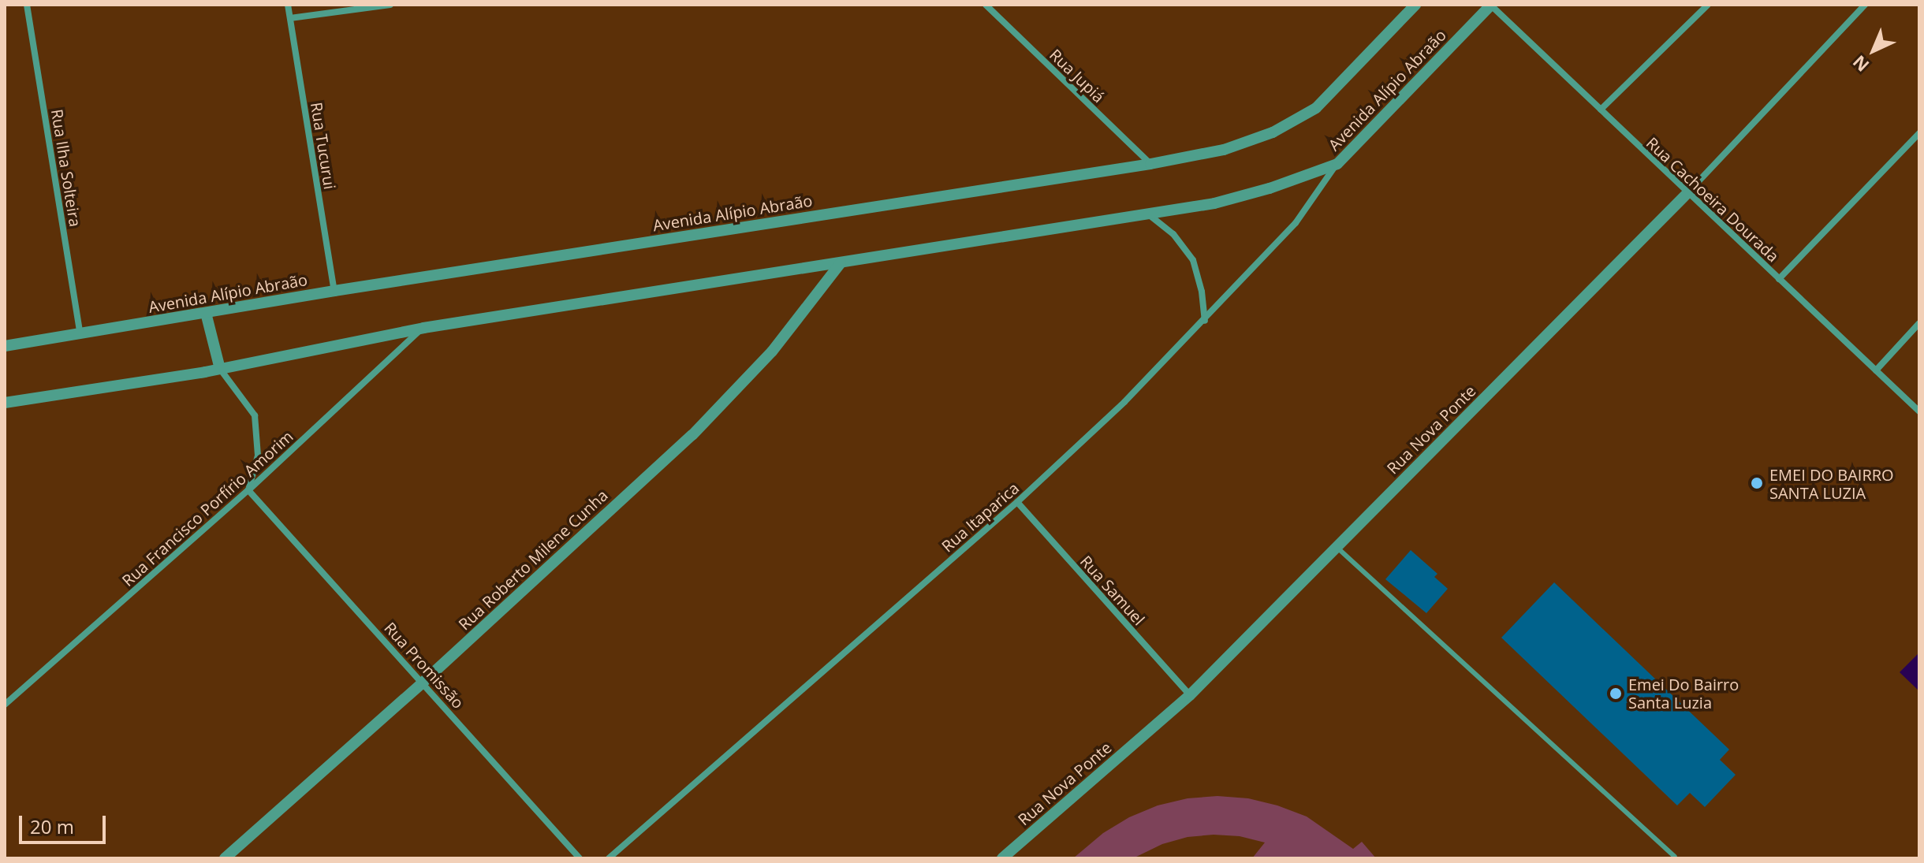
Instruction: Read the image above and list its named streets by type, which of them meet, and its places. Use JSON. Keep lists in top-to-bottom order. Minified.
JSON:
{"streets":{"street":["Rua Jupiá","Avenida Alípio Abraão","Rua Tucurui","Rua Ilha Solteira","Rua Cachoeira Dourada","Rua Nova Ponte","Rua Francisco Porfírio Amorim","Rua Itaparica","Rua Roberto Milene Cunha","Rua Samuel","Rua Promissão"]},"crossings":[["Rua Jupiá","Avenida Alípio Abraão"],["Avenida Alípio Abraão","Rua Tucurui"],["Avenida Alípio Abraão","Rua Ilha Solteira"],["Avenida Alípio Abraão","Rua Cachoeira Dourada"],["Avenida Alípio Abraão","Rua Francisco Porfírio Amorim"],["Avenida Alípio Abraão","Rua Itaparica"],["Avenida Alípio Abraão","Rua Roberto Milene Cunha"],["Rua Cachoeira Dourada","Rua Nova Ponte"],["Rua Nova Ponte","Rua Samuel"],["Rua Francisco Porfírio Amorim","Rua Promissão"],["Rua Itaparica","Rua Samuel"],["Rua Roberto Milene Cunha","Rua Promissão"]],"places":["EMEI DO BAIRRO SANTA LUZIA","Emei Do Bairro Santa Luzia"],"scale_bar":"20 m","north":"bottom left"}
